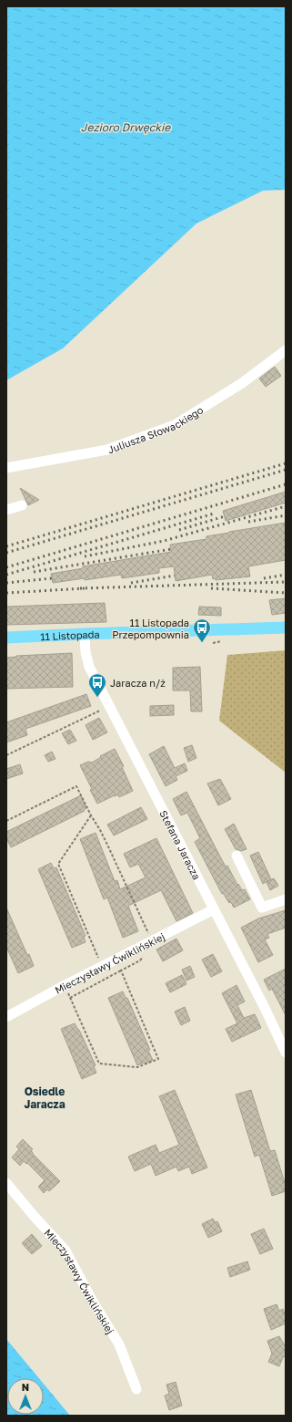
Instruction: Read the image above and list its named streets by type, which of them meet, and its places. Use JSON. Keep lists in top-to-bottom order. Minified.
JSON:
{"streets":{"main road":["11 Listopada"],"street":["Juliusza Słowackiego","Stefana Jaracza","Mieczysławy Ćwiklińskiej"]},"crossings":[["11 Listopada","Stefana Jaracza"],["Stefana Jaracza","Mieczysławy Ćwiklińskiej"]],"districts":["Osiedle Jaracza"],"water":["Jezioro Drwęckie"],"places":{"bus stop":["11 Listopada Przepompownia","Jaracza n/ż"]},"north":"top"}
